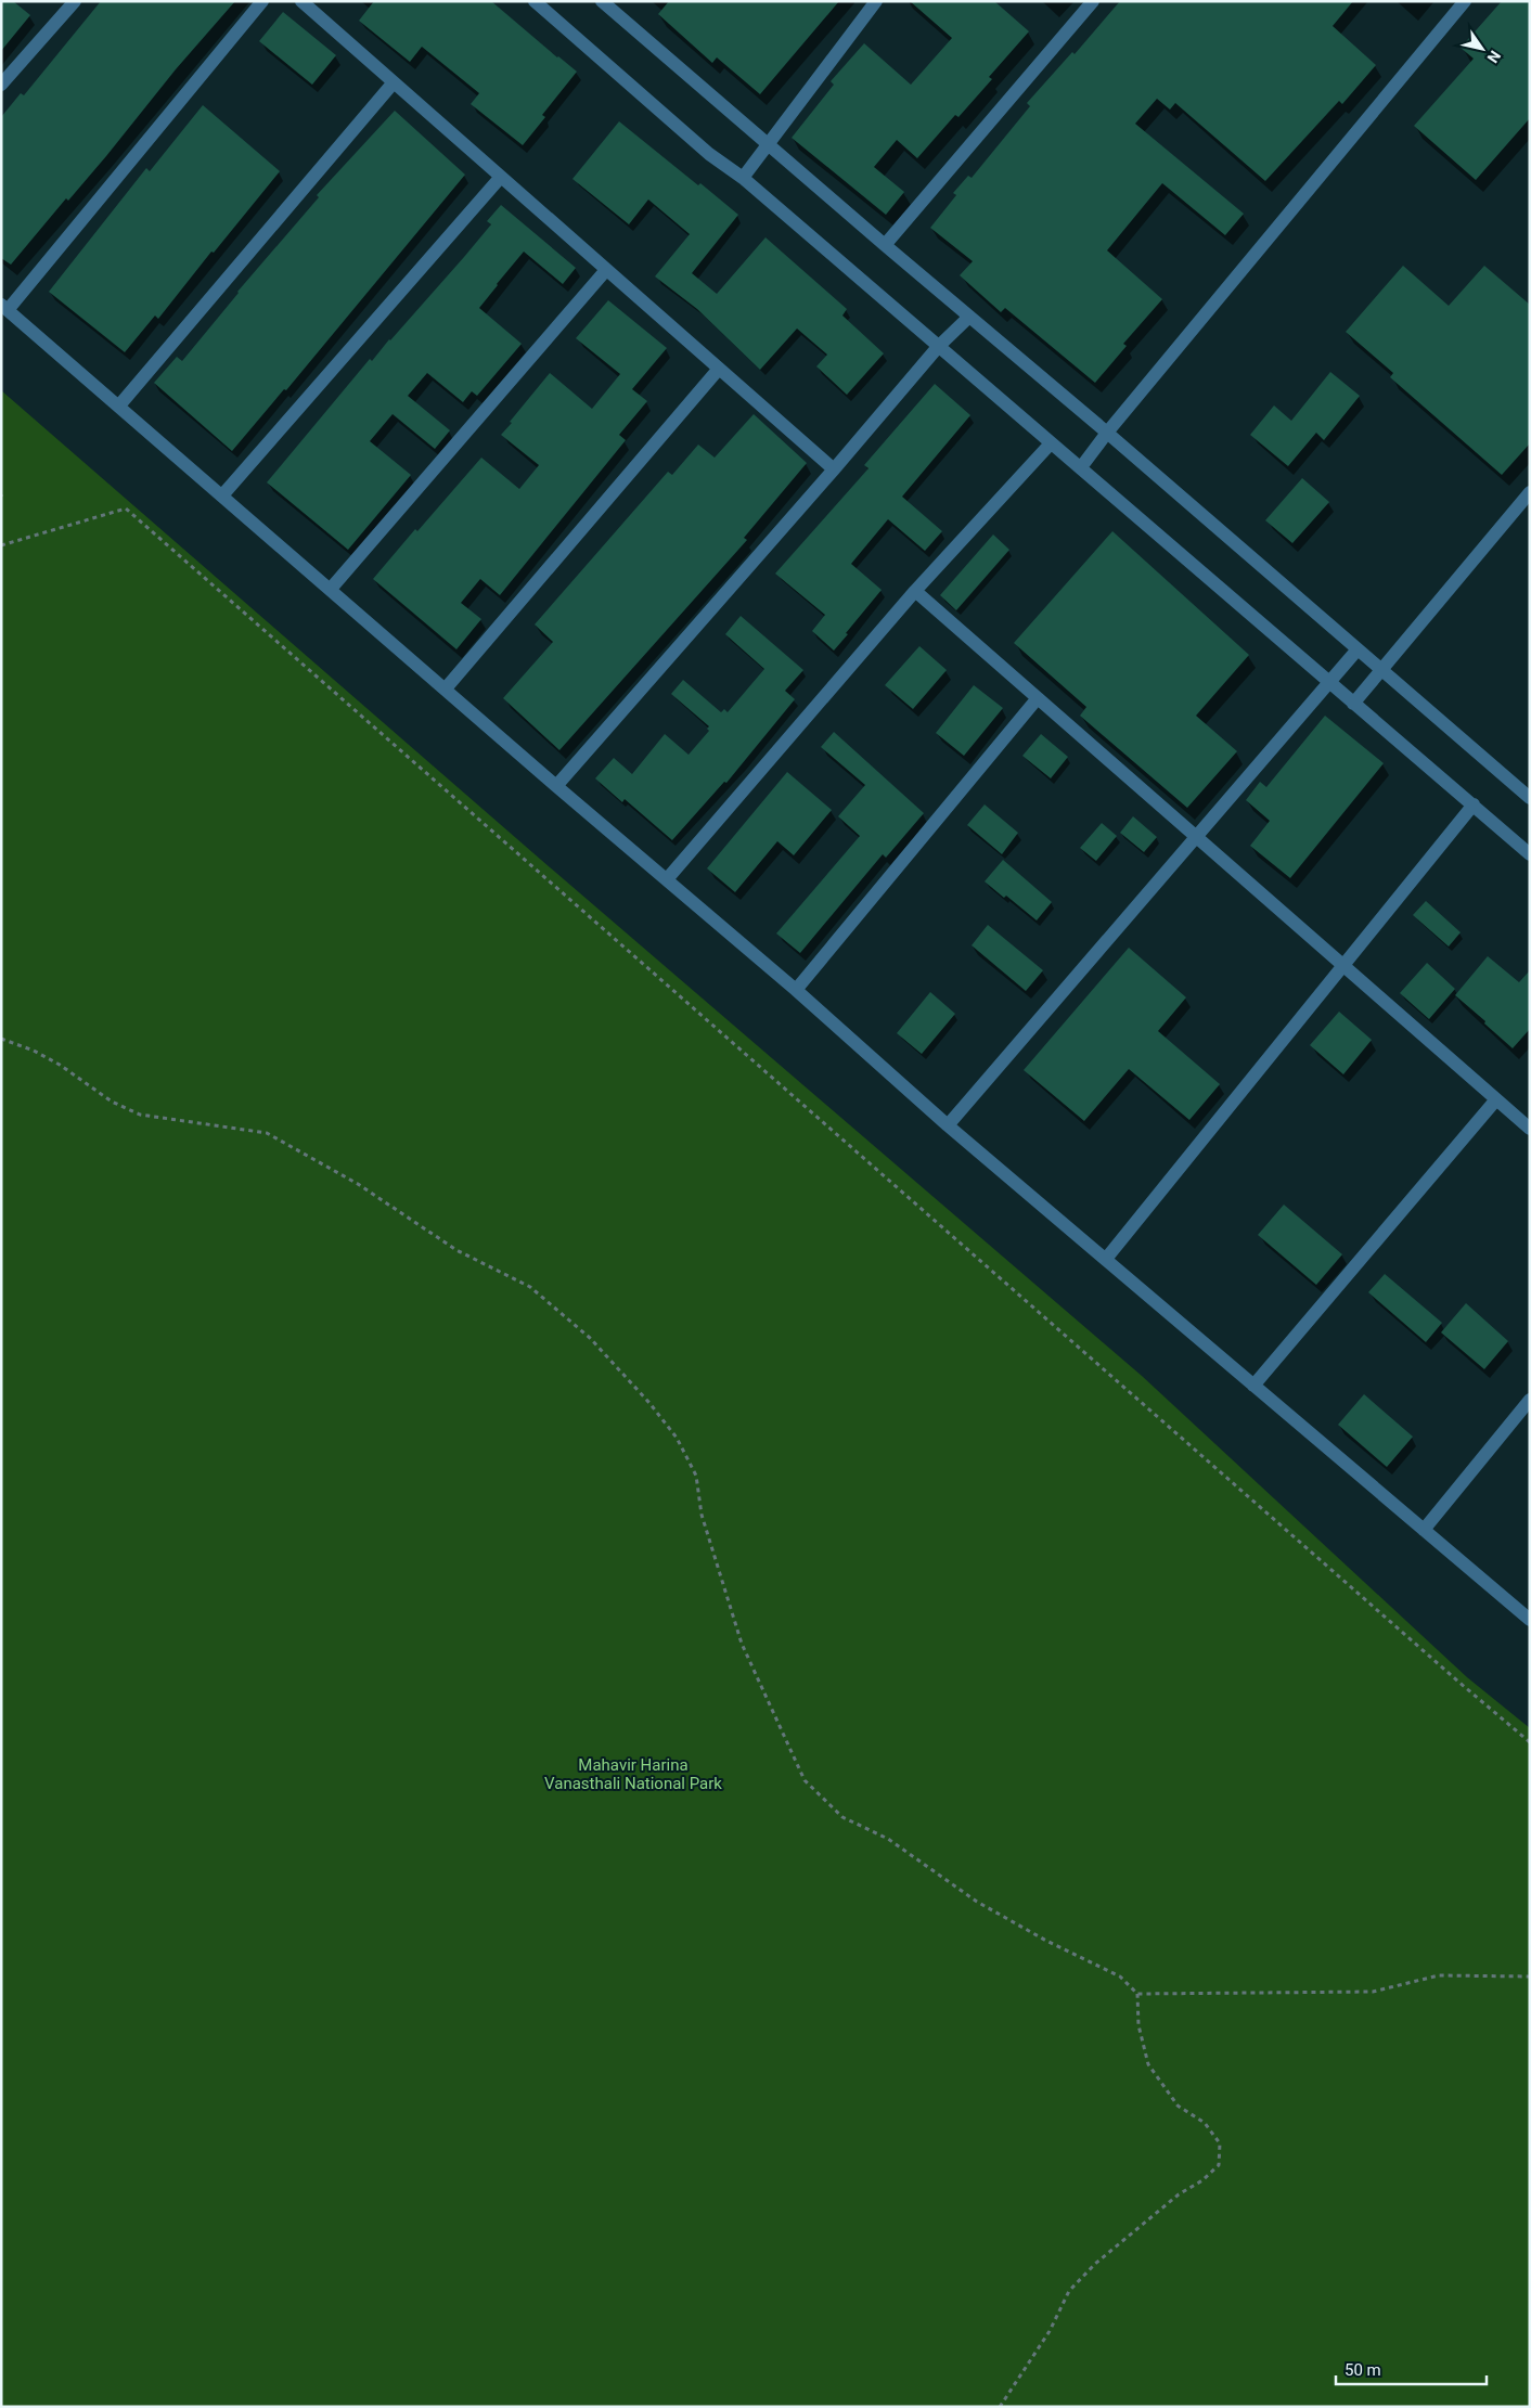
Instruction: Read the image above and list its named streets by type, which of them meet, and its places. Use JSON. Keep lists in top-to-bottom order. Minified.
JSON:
{"parks":["Mahavir Harina Vanasthali National Park"],"scale_bar":"50 m","north":"bottom right"}
